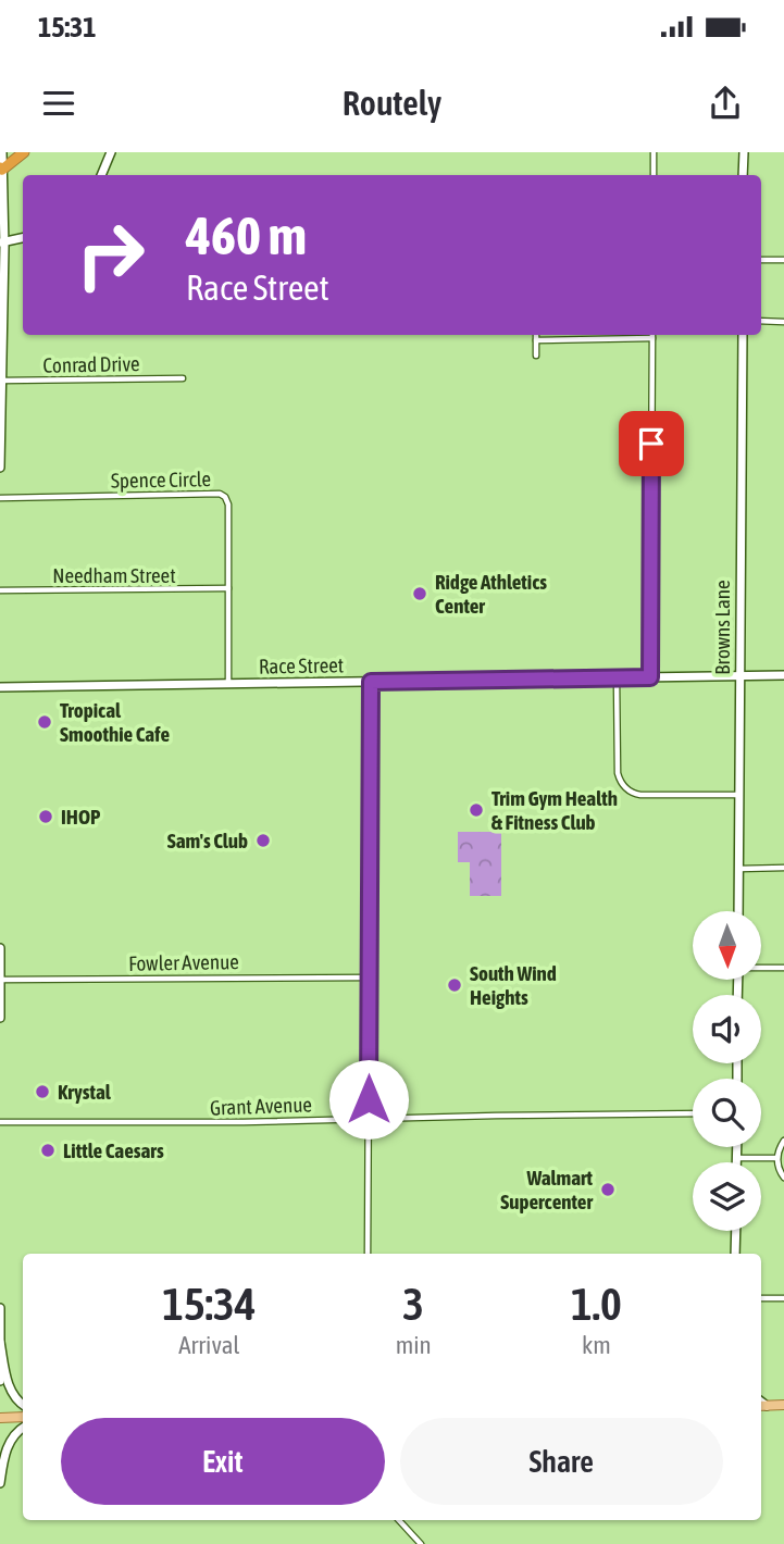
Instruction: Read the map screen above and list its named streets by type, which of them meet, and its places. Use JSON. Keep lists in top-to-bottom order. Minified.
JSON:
{"streets":{"street":["Conrad Drive","Spence Circle","Needham Street","Browns Lane","Race Street","Fowler Avenue","Grant Avenue"]},"crossings":[["Spence Circle","Needham Street"],["Spence Circle","Race Street"],["Browns Lane","Race Street"]],"places":["Ridge Athletics Center","Tropical Smoothie Cafe","Trim Gym Health & Fitness Club","IHOP","Sam's Club","South Wind Heights","Krystal","Little Caesars","Walmart Supercenter"],"north":"bottom","page":{"status":"15:31","header":"Routely","turn":["460 m","Race Street"],"eta":["15:34","Arrival","3","min","1.0","km"],"buttons":["Exit","Share"]}}
